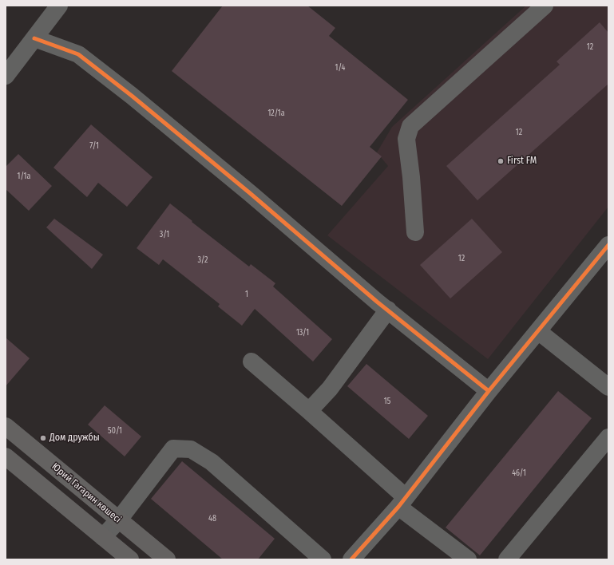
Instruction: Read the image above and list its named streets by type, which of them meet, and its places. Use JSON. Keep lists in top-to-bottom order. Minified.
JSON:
{"streets":{"main road":["Юрий Гагарин көшесі"]},"places":["First FM","Дом дружбы"],"house_numbers":["12","1/4","12/1а","12","7/1","1/1а","3/1","12","3/2","1","13/1","15","50/1","46/1","48"]}
